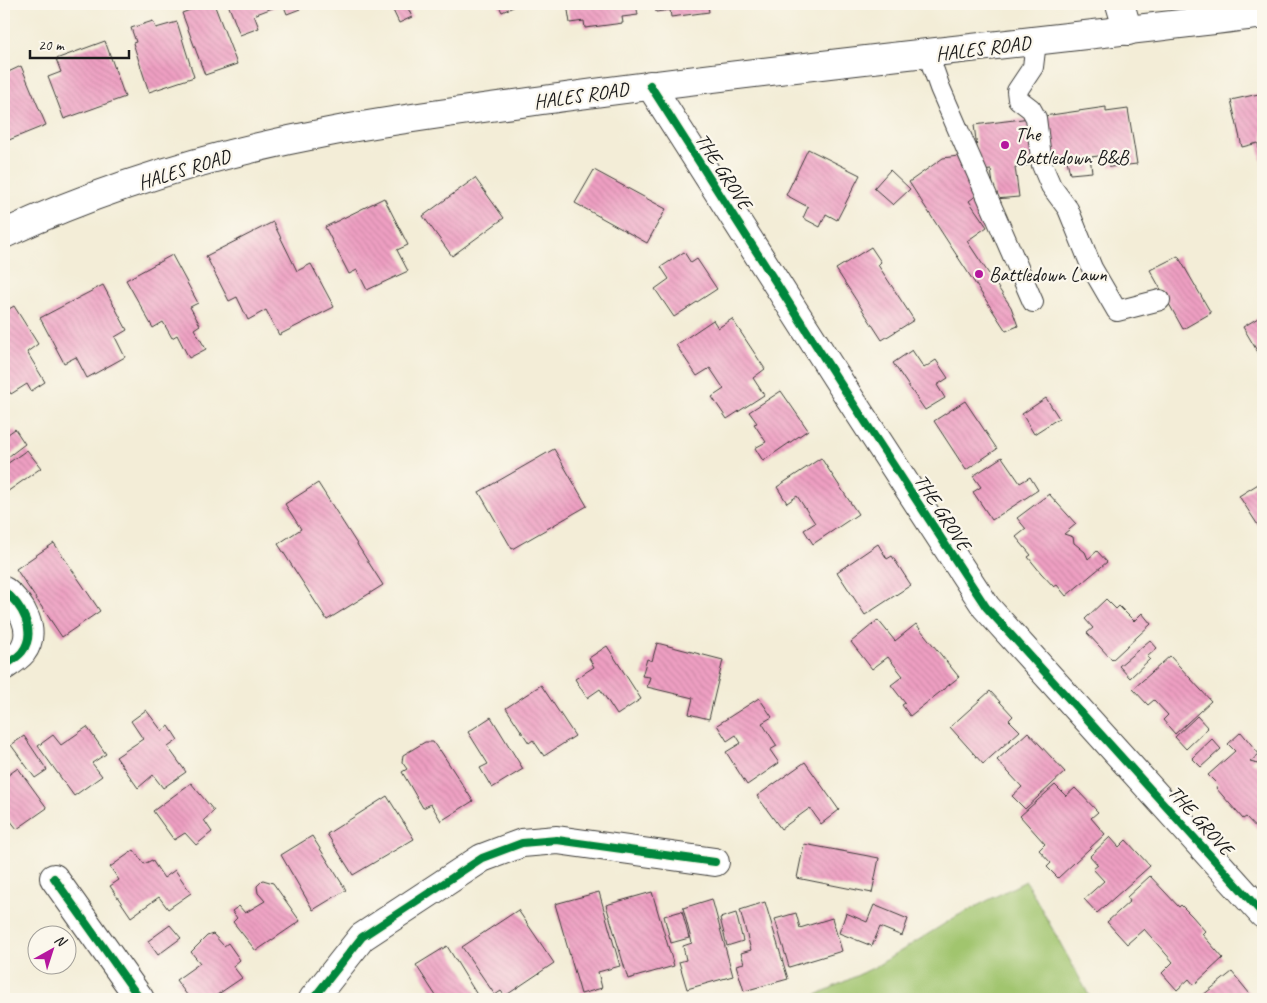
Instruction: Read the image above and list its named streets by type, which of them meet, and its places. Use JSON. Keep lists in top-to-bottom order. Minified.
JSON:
{"streets":{"street":["HALES ROAD","THE GROVE"]},"crossings":[["HALES ROAD","THE GROVE"]],"places":["The Battledown B&B","Battledown Lawn"],"scale_bar":"20 m","north":"top right"}
